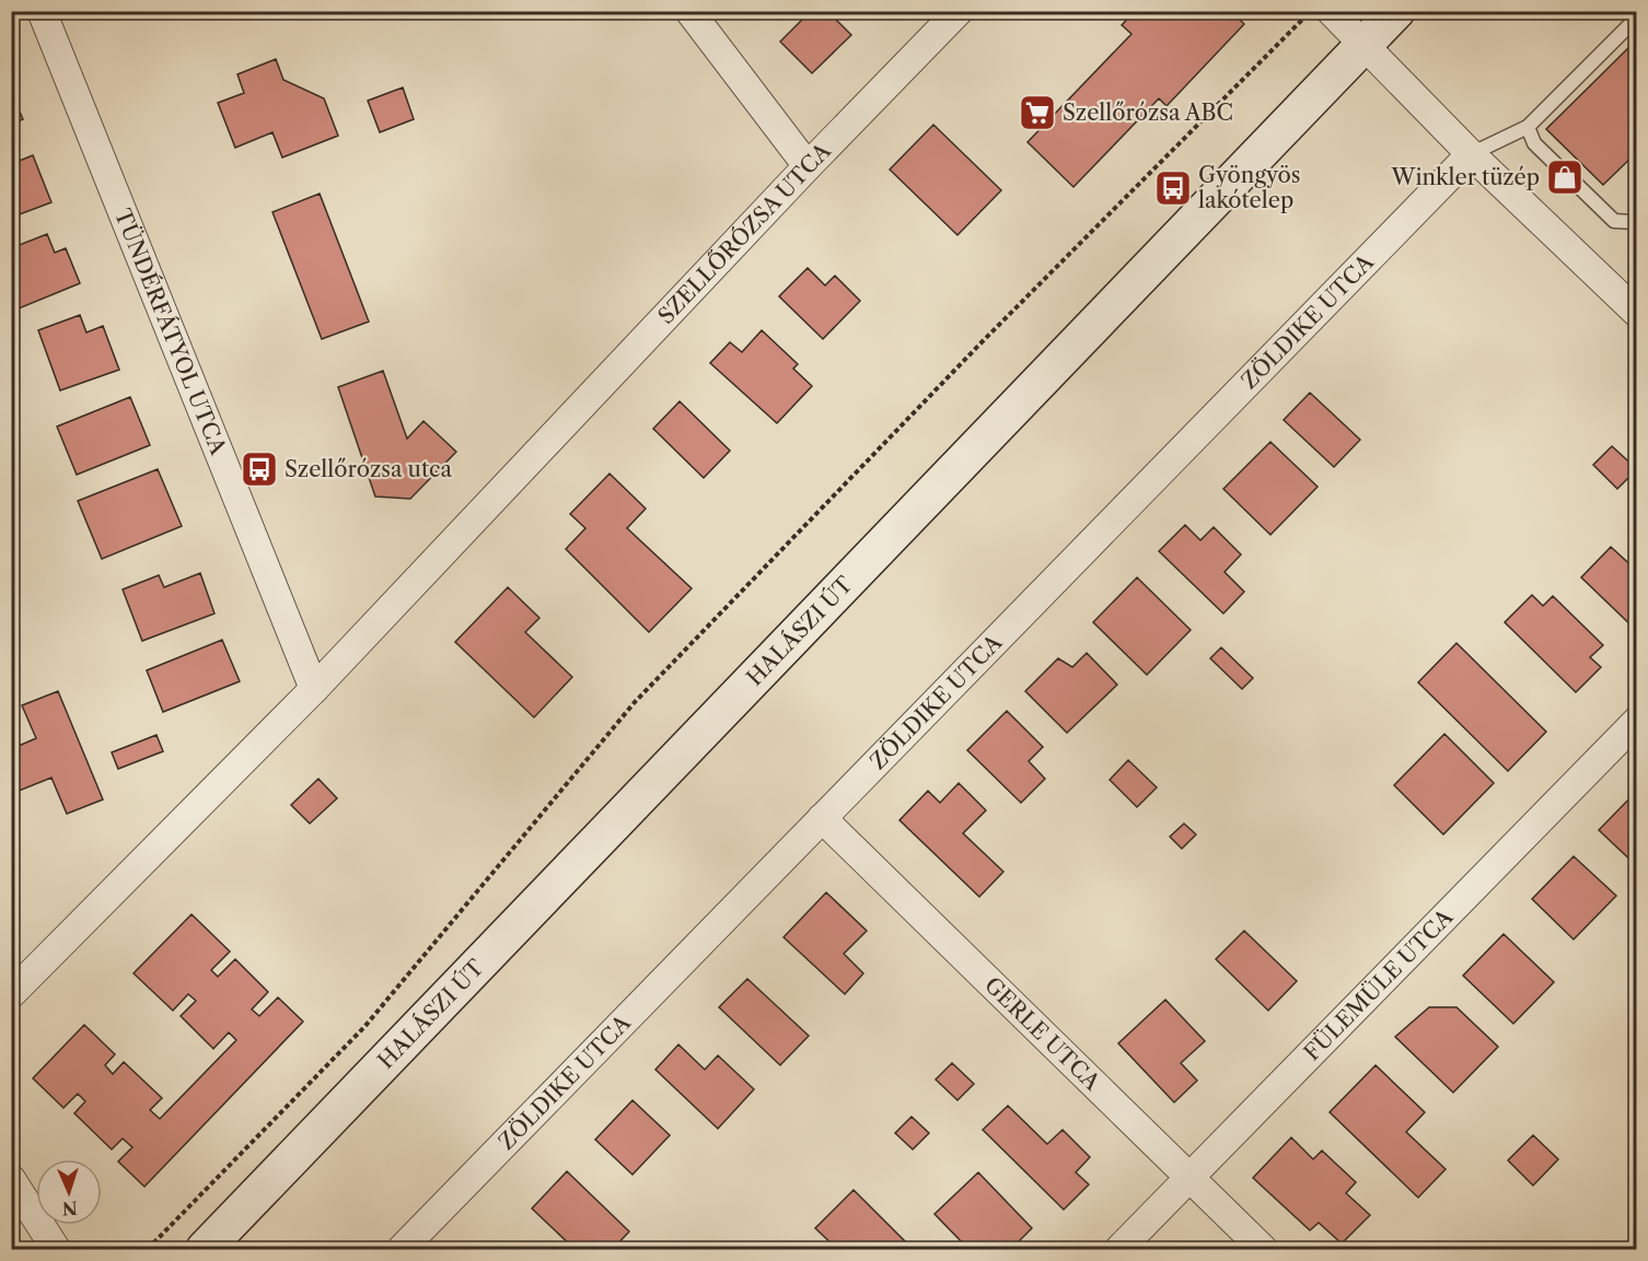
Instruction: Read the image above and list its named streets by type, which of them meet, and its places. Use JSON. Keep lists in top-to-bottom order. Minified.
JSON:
{"streets":{"main road":["HALÁSZI ÚT"],"street":["SZELLŐRÓZSA UTCA","ZÖLDIKE UTCA","TÜNDÉRFÁTYOL UTCA","FÜLEMÜLE UTCA","GERLE UTCA"]},"crossings":[["SZELLŐRÓZSA UTCA","TÜNDÉRFÁTYOL UTCA"],["ZÖLDIKE UTCA","GERLE UTCA"],["FÜLEMÜLE UTCA","GERLE UTCA"]],"places":{"supermarket":["Szellőrózsa ABC"],"shop":["Winkler tüzép"],"bus stop":["Gyöngyös lakótelep","Szellőrózsa utca"]},"north":"bottom"}
